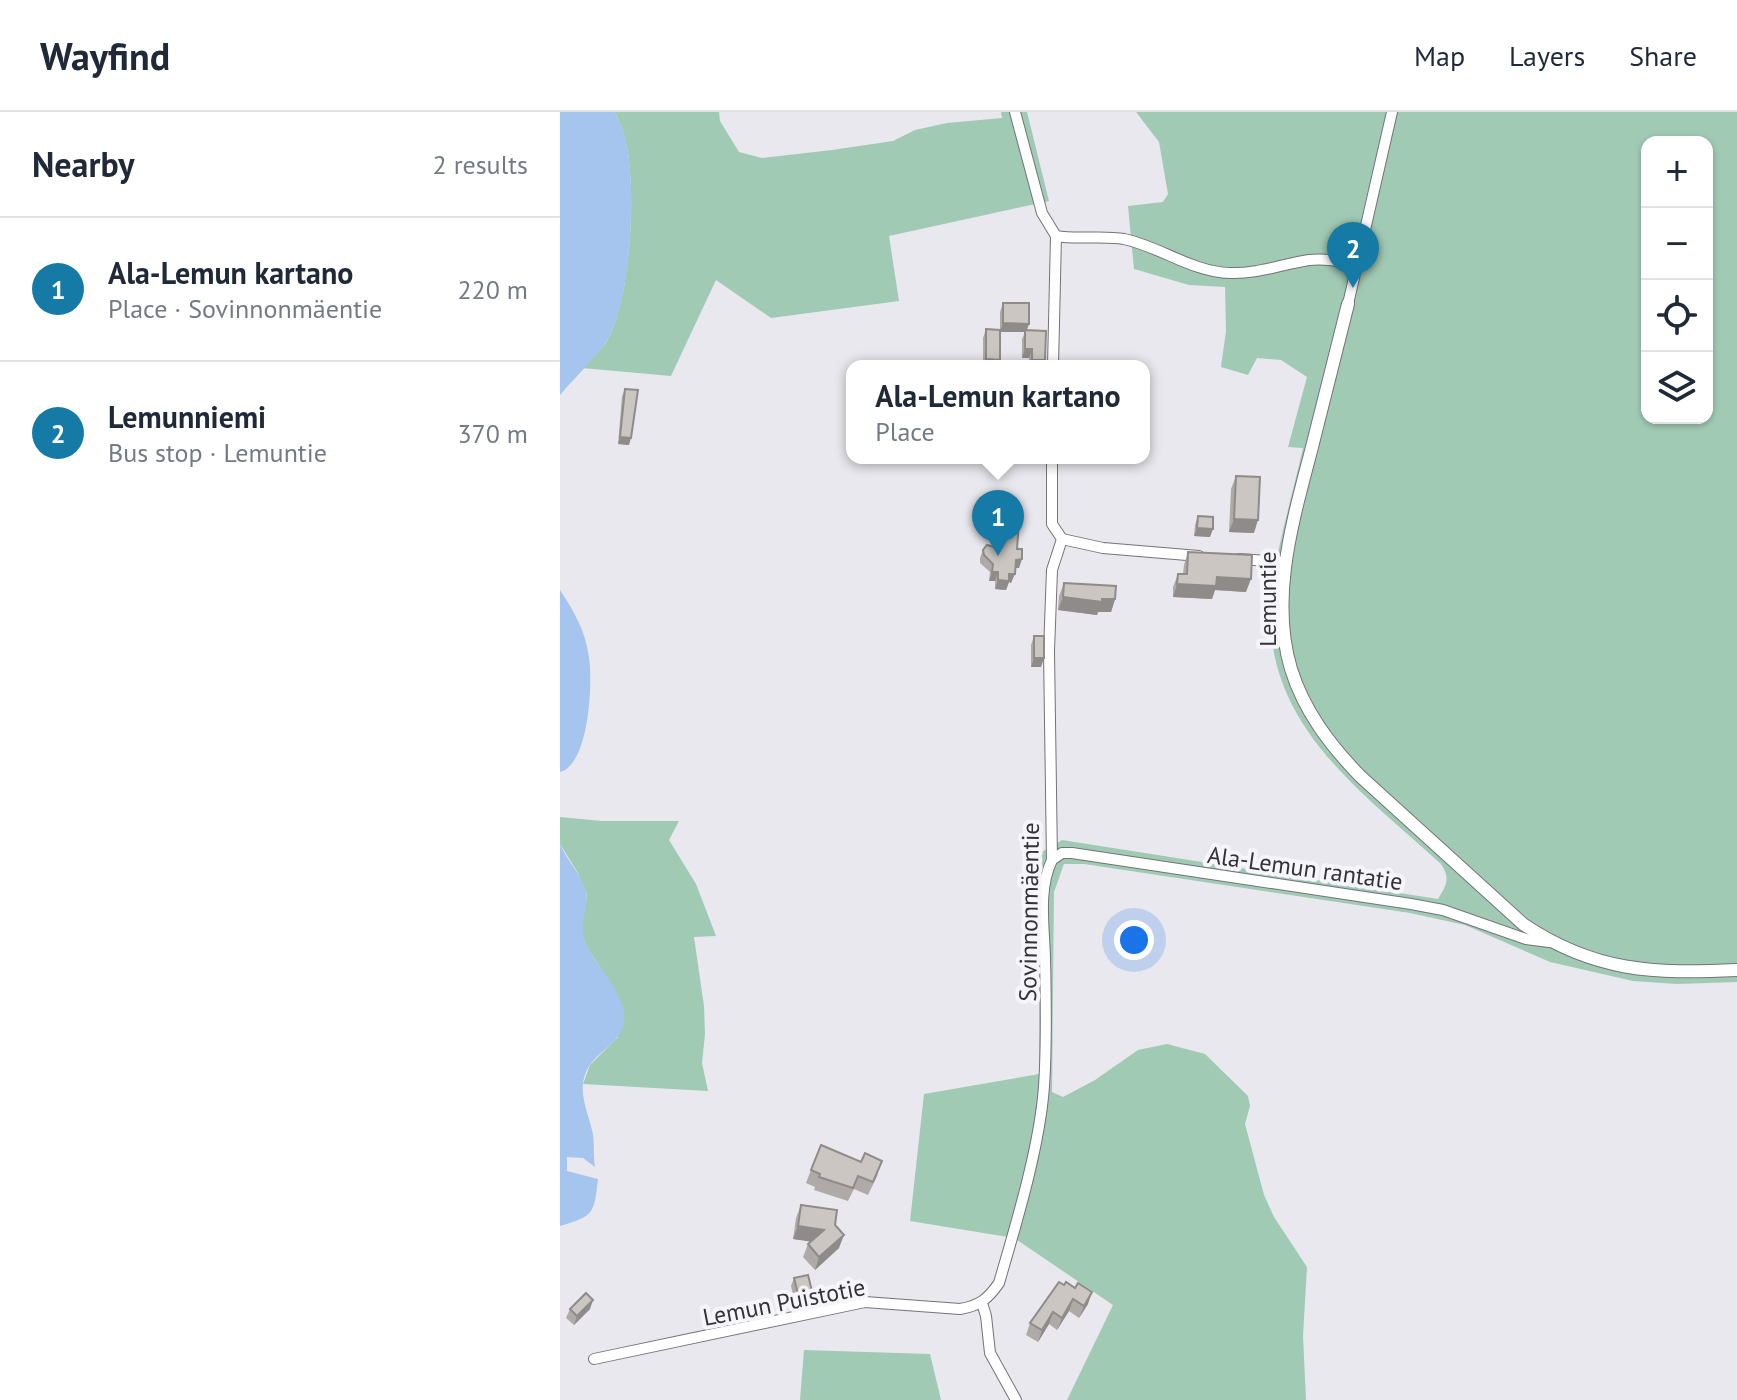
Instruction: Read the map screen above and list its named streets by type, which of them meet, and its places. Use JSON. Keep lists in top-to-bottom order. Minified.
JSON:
{"streets":{"street":["Lemuntie","Ala-Lemun rantatie","Sovinnonmäentie","Lemun Puistotie"]},"crossings":[["Lemuntie","Ala-Lemun rantatie"],["Ala-Lemun rantatie","Sovinnonmäentie"],["Sovinnonmäentie","Lemun Puistotie"]],"page":{"header":"Wayfind","nav":["Map","Layers","Share"],"heading":["Nearby","2 results"],"map_buttons":["+","−"],"list":[{"mark":"1","name":"Ala-Lemun kartano","note":"Place · Sovinnonmäentie","value":"220 m"},{"mark":"2","name":"Lemunniemi","note":"Bus stop · Lemuntie","value":"370 m"}],"pins":["2","1"],"popup":["Ala-Lemun kartano","Place"]}}
